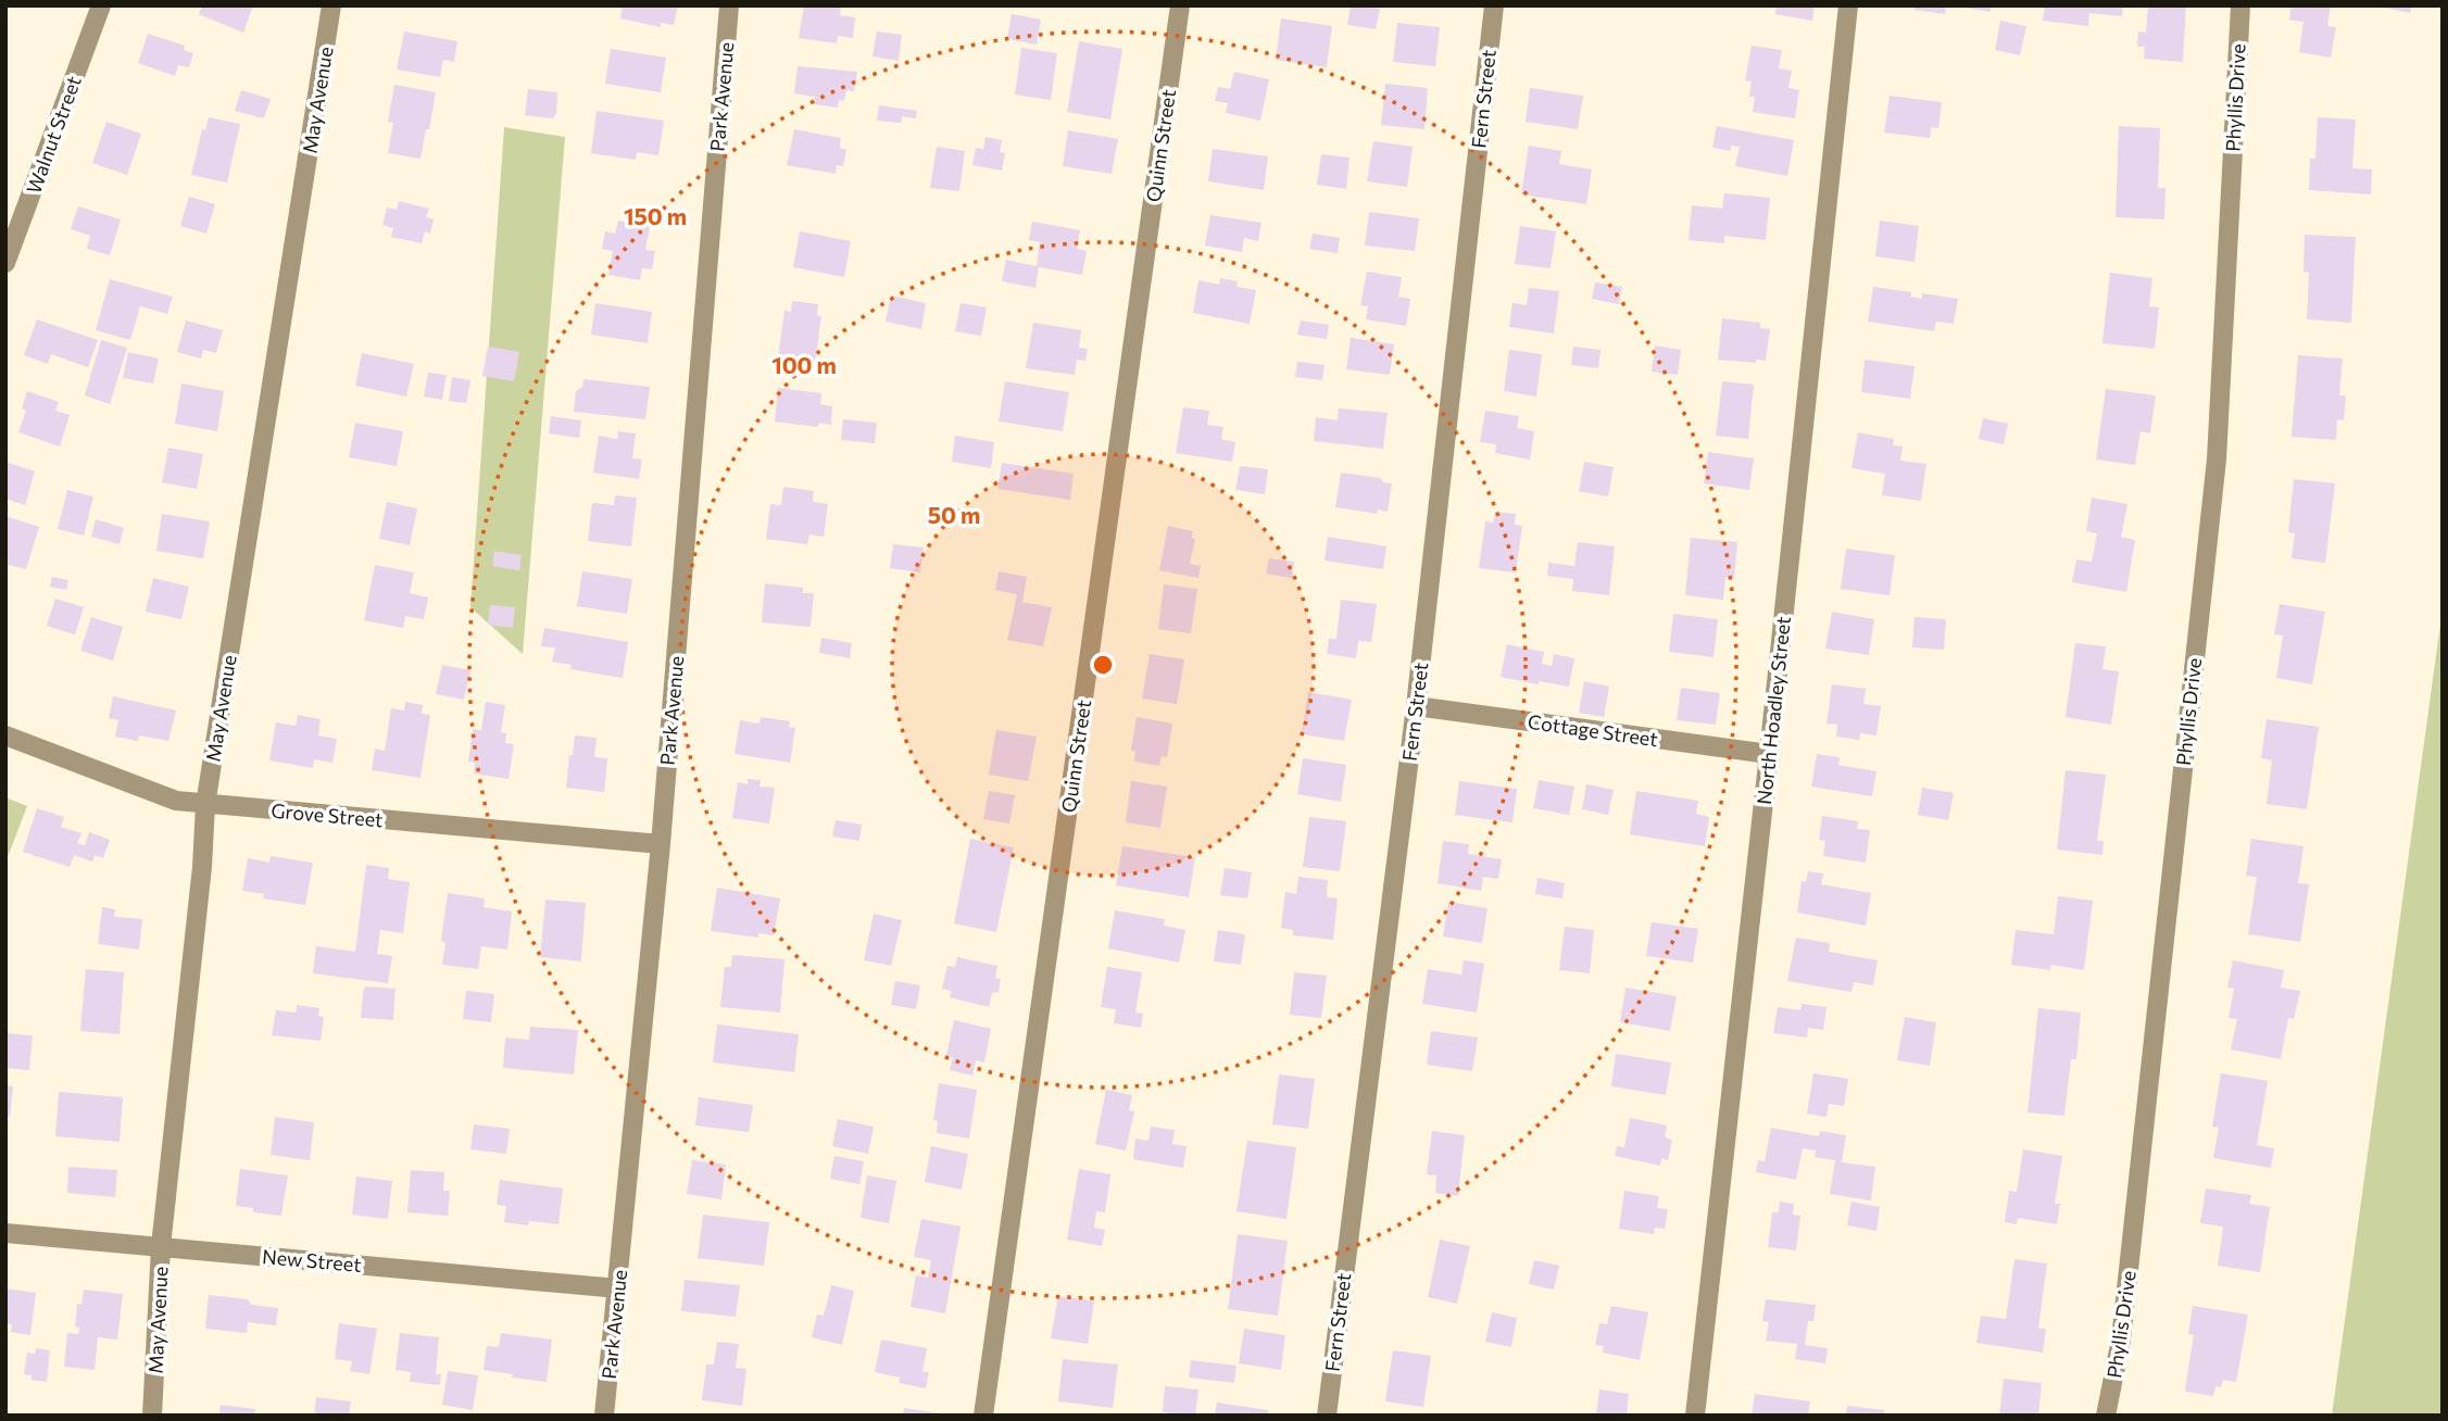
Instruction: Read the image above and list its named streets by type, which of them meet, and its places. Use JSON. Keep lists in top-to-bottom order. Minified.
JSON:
{"streets":{"street":["Park Avenue","Phyllis Drive","Fern Street","May Avenue","Walnut Street","Quinn Street","North Hoadley Street","Cottage Street","Grove Street","New Street"]},"crossings":[["Park Avenue","Grove Street"],["Park Avenue","New Street"],["Fern Street","Cottage Street"],["May Avenue","Grove Street"],["May Avenue","New Street"],["North Hoadley Street","Cottage Street"]],"rings":["150 m","100 m","50 m"]}
